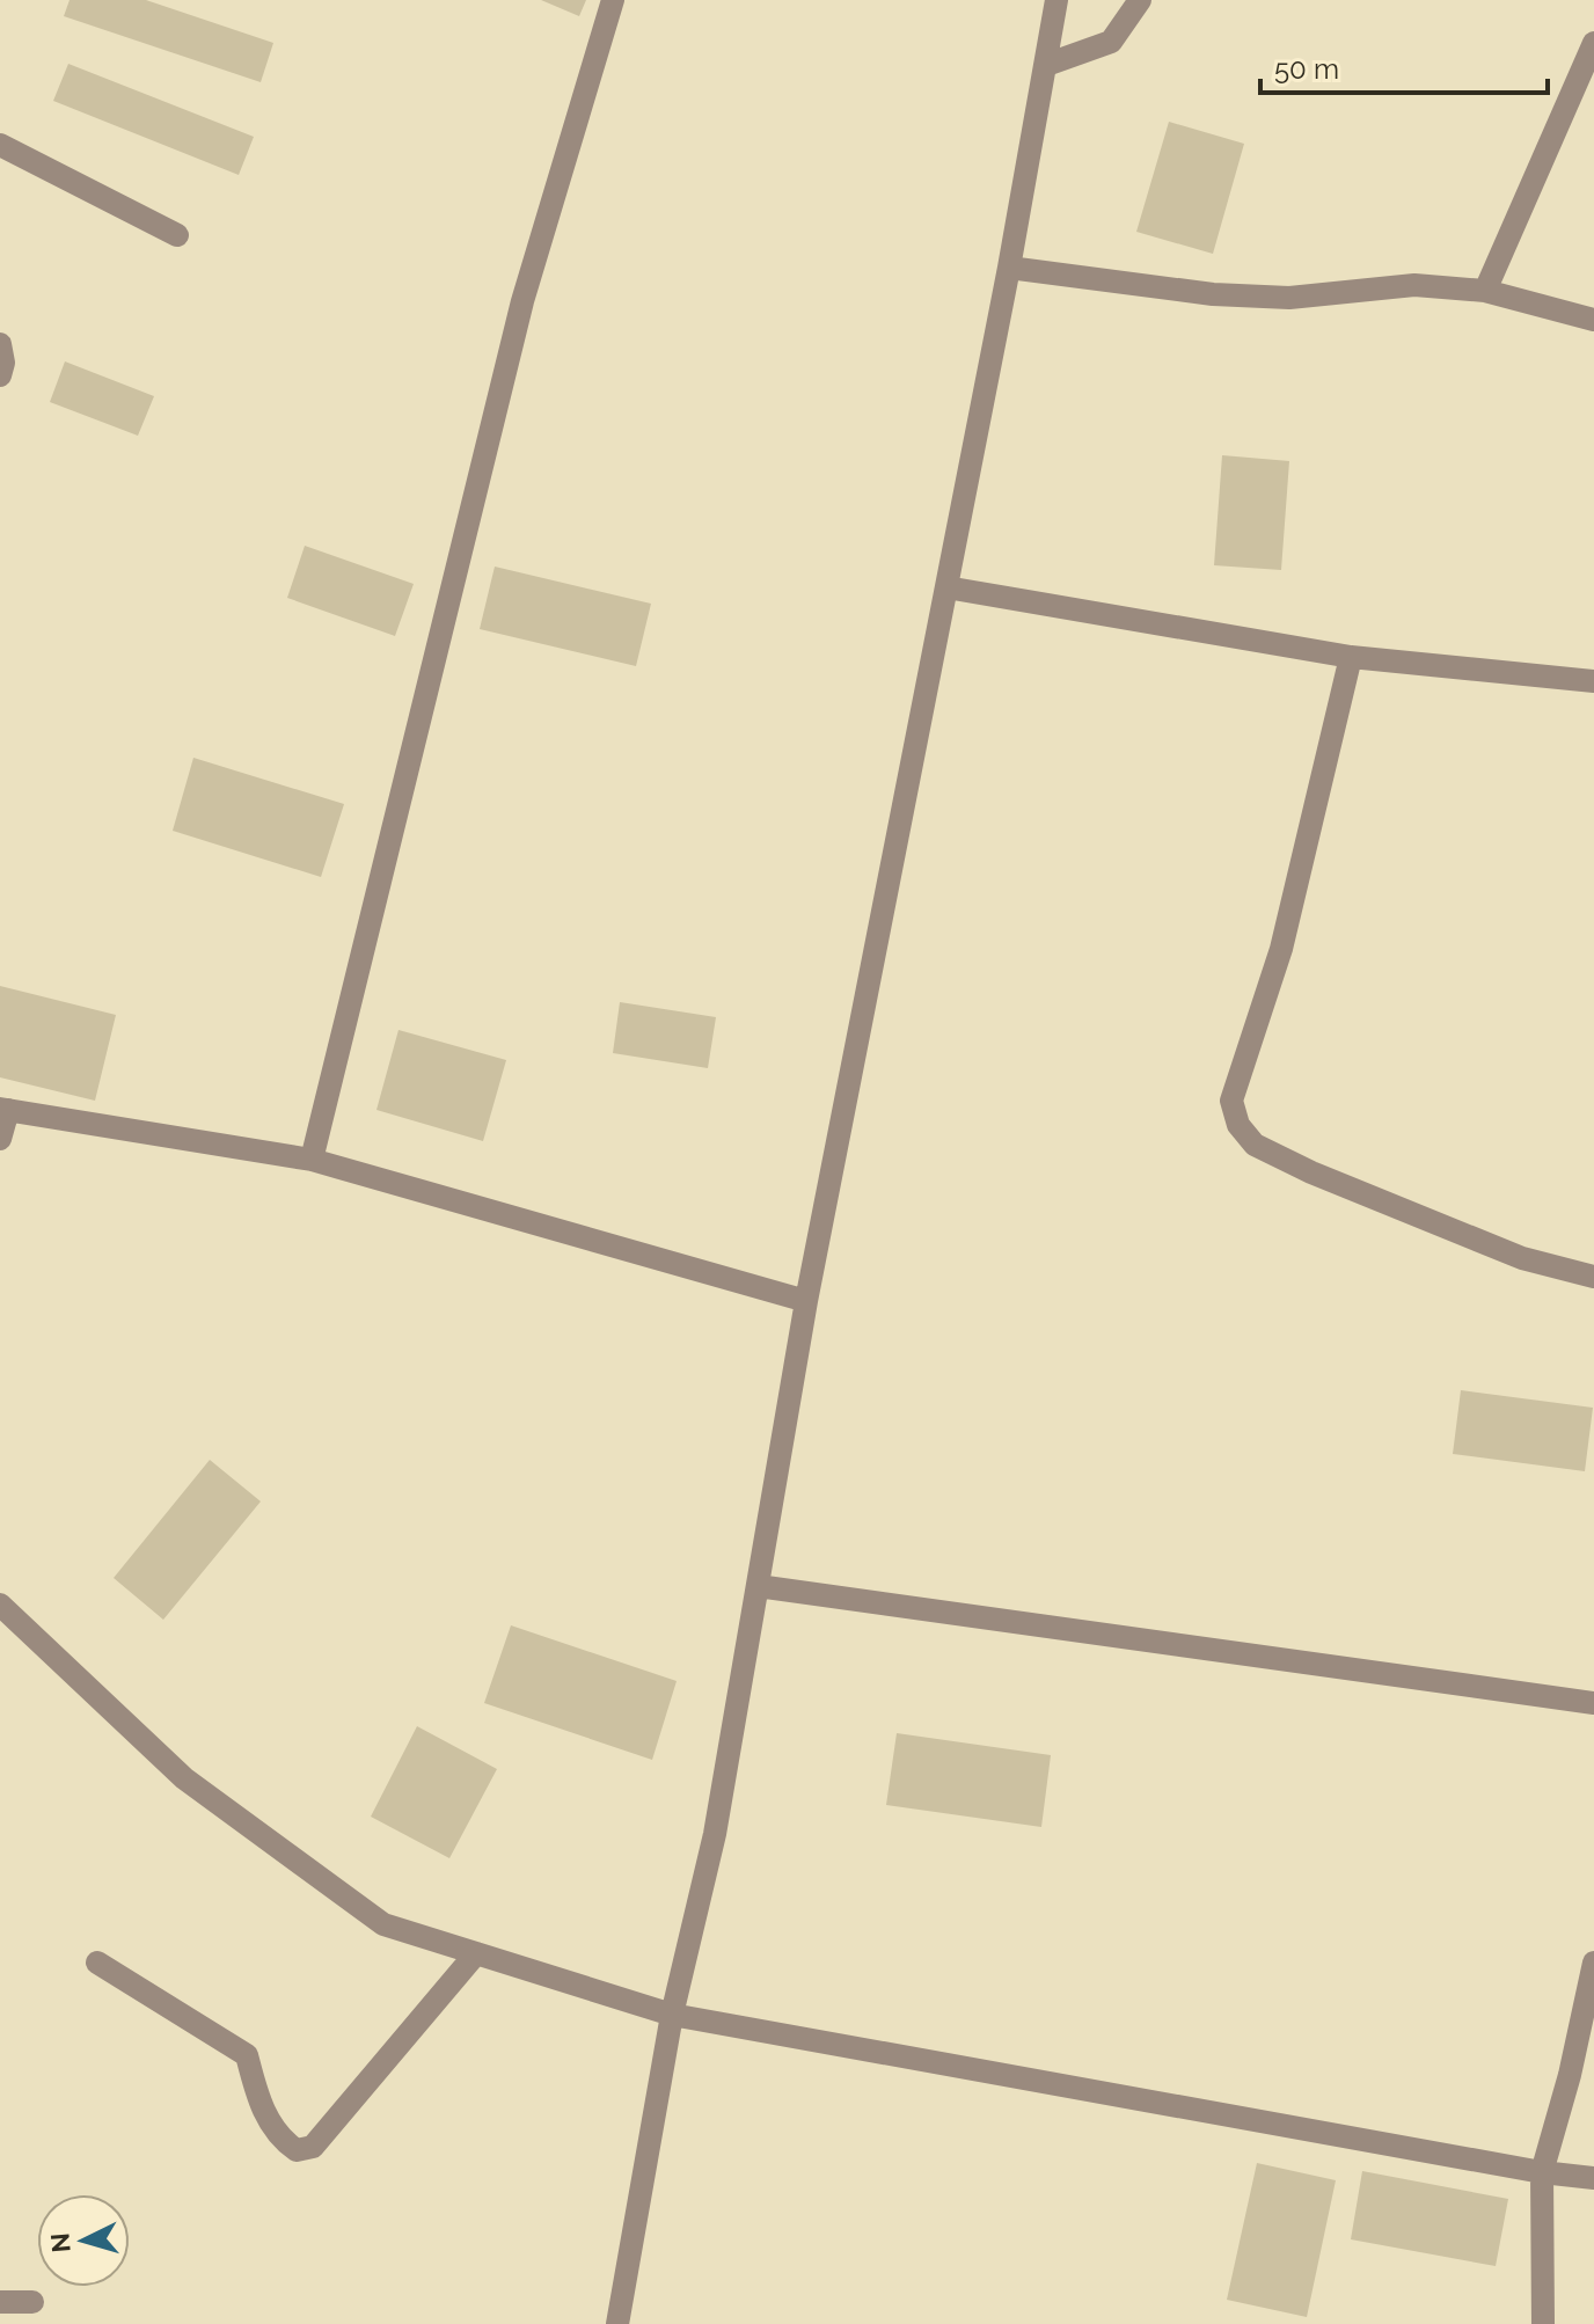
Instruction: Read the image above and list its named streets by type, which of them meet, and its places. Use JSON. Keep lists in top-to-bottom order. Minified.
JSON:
{"scale_bar":"50 m","north":"left"}
